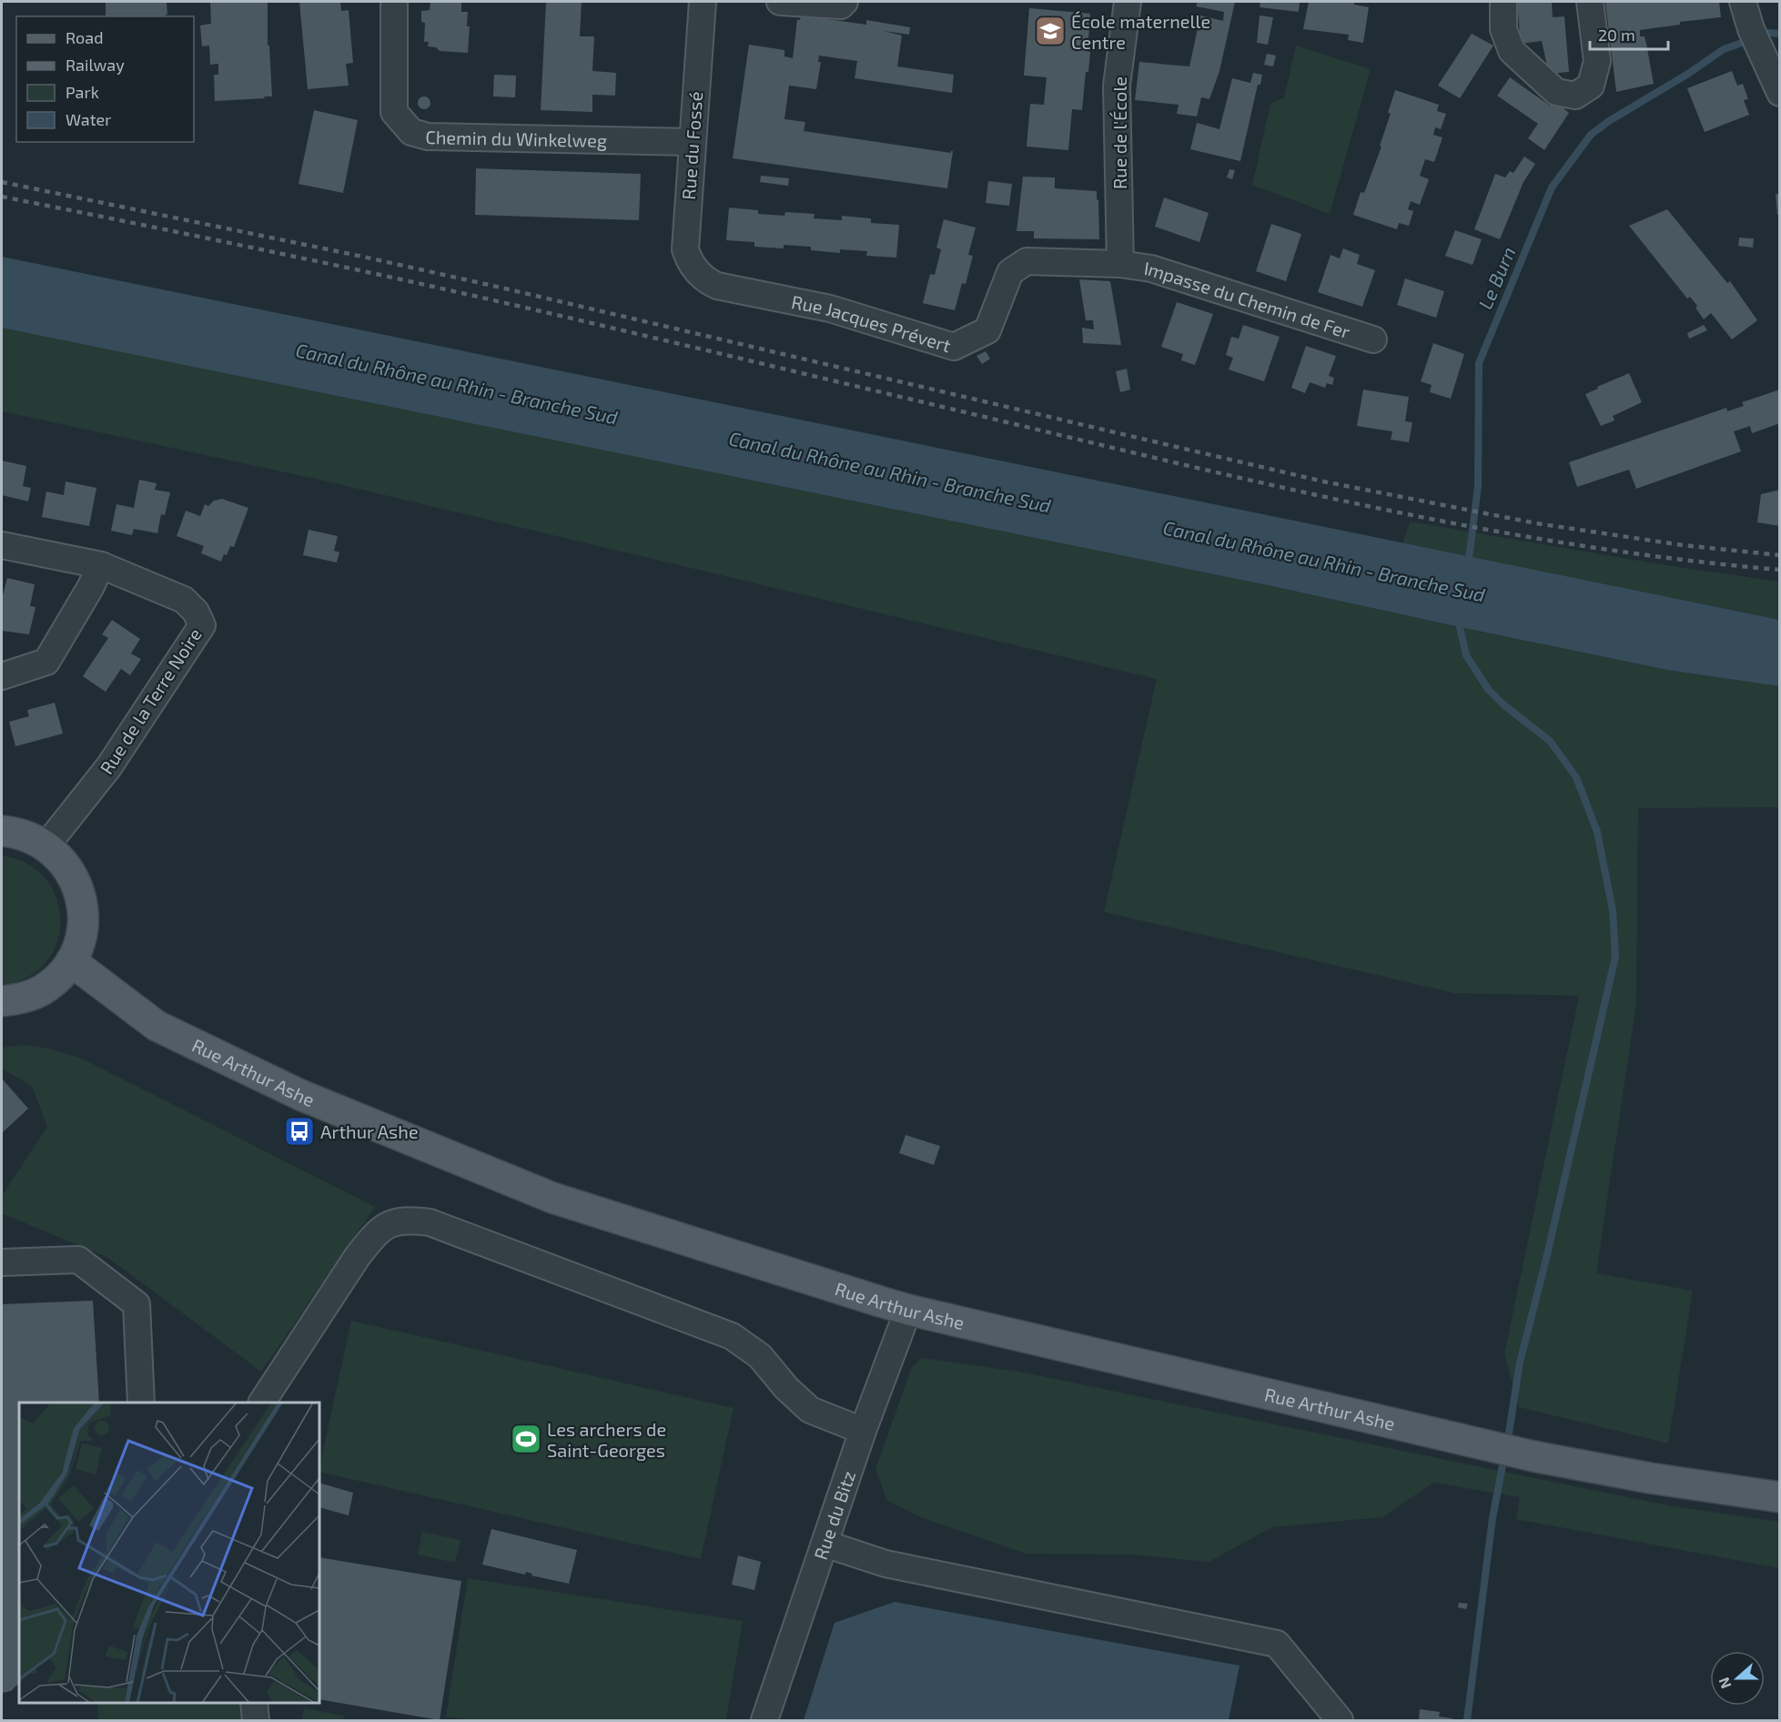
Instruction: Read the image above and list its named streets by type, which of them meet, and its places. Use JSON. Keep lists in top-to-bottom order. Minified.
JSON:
{"streets":{"main road":["Rue Arthur Ashe"],"street":["Rue de l'École","Chemin du Winkelweg","Rue du Fossé","Impasse du Chemin de Fer","Rue Jacques Prévert","Rue de la Terre Noire","Rue du Bitz"]},"crossings":[["Rue de l'École","Impasse du Chemin de Fer"],["Rue de l'École","Rue Jacques Prévert"],["Chemin du Winkelweg","Rue du Fossé"],["Rue du Fossé","Rue Jacques Prévert"],["Impasse du Chemin de Fer","Rue Jacques Prévert"],["Rue Arthur Ashe","Rue du Bitz"]],"water":["Le Burn","Canal du Rhône au Rhin - Branche Sud"],"places":{"school or university":["École maternelle Centre"],"bus stop":["Arthur Ashe"],"sports":["Les archers de Saint-Georges"]},"legend":["Road","Railway","Park","Water"],"scale_bar":"20 m","north":"left"}
